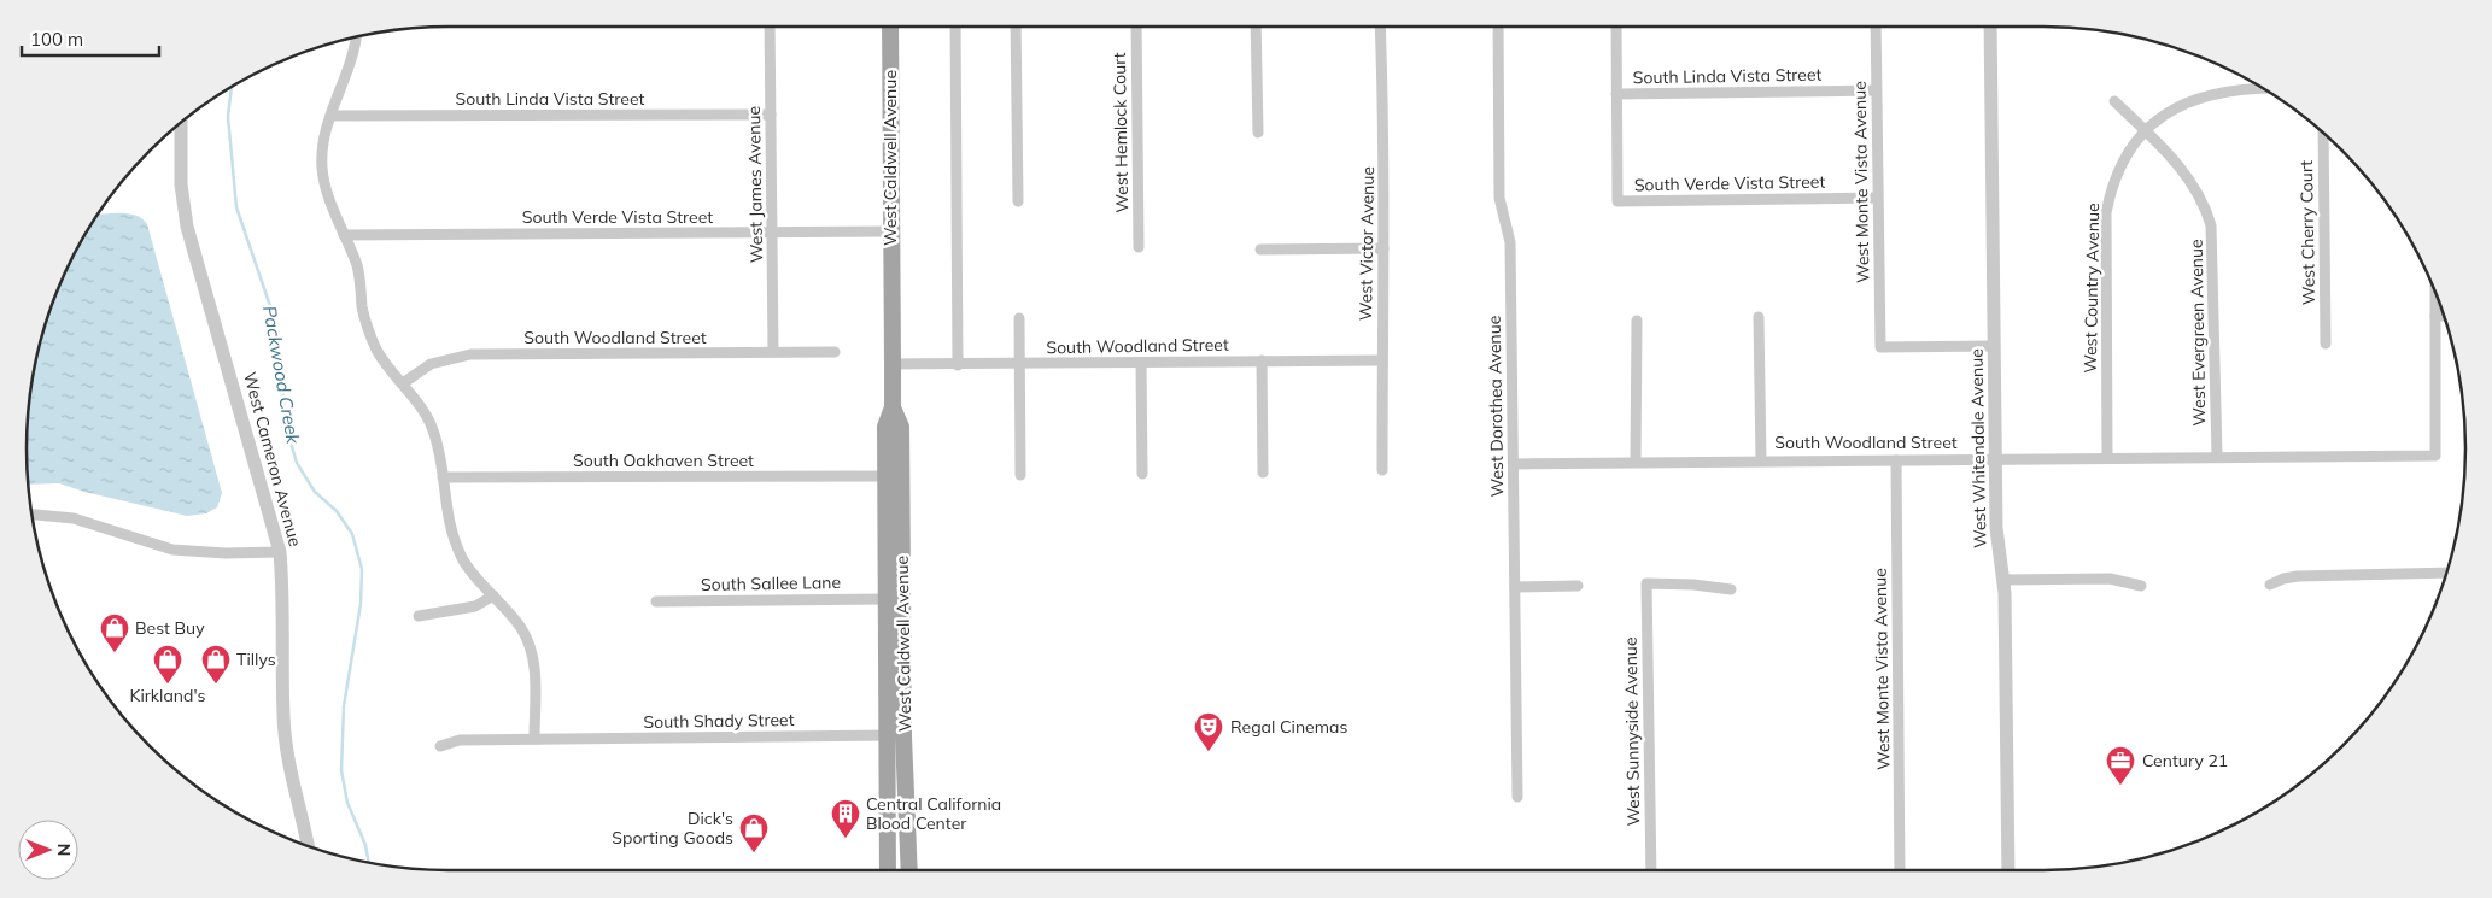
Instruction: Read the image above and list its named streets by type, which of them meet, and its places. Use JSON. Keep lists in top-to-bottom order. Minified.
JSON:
{"streets":{"main road":["West Caldwell Avenue"],"street":["South Linda Vista Street","West Hemlock Court","West Monte Vista Avenue","South Verde Vista Street","West James Avenue","West Cherry Court","West Victor Avenue","West Country Avenue","West Evergreen Avenue","South Woodland Street","West Dorothea Avenue","West Whitendale Avenue","West Cameron Avenue","South Oakhaven Street","South Sallee Lane","South Shady Street","West Sunnyside Avenue"]},"crossings":[["South Linda Vista Street","West Monte Vista Avenue"],["South Linda Vista Street","South Verde Vista Street"],["South Linda Vista Street","West James Avenue"],["West Caldwell Avenue","South Verde Vista Street"],["West Caldwell Avenue","South Woodland Street"],["West Caldwell Avenue","South Oakhaven Street"],["West Caldwell Avenue","South Sallee Lane"],["West Caldwell Avenue","South Shady Street"],["West Monte Vista Avenue","South Verde Vista Street"],["West Monte Vista Avenue","South Woodland Street"],["West Monte Vista Avenue","West Whitendale Avenue"],["South Verde Vista Street","West James Avenue"],["West James Avenue","South Woodland Street"],["West Victor Avenue","South Woodland Street"],["West Country Avenue","West Evergreen Avenue"],["West Country Avenue","South Woodland Street"],["West Evergreen Avenue","South Woodland Street"],["South Woodland Street","West Dorothea Avenue"],["South Woodland Street","West Whitendale Avenue"]],"water":["Packwood Creek"],"places":{"shop":["Best Buy","Kirkland's","Tillys","Dick's Sporting Goods"],"theatre":["Regal Cinemas"],"office":["Century 21"],"building":["Central California Blood Center"]},"scale_bar":"100 m","north":"right"}
